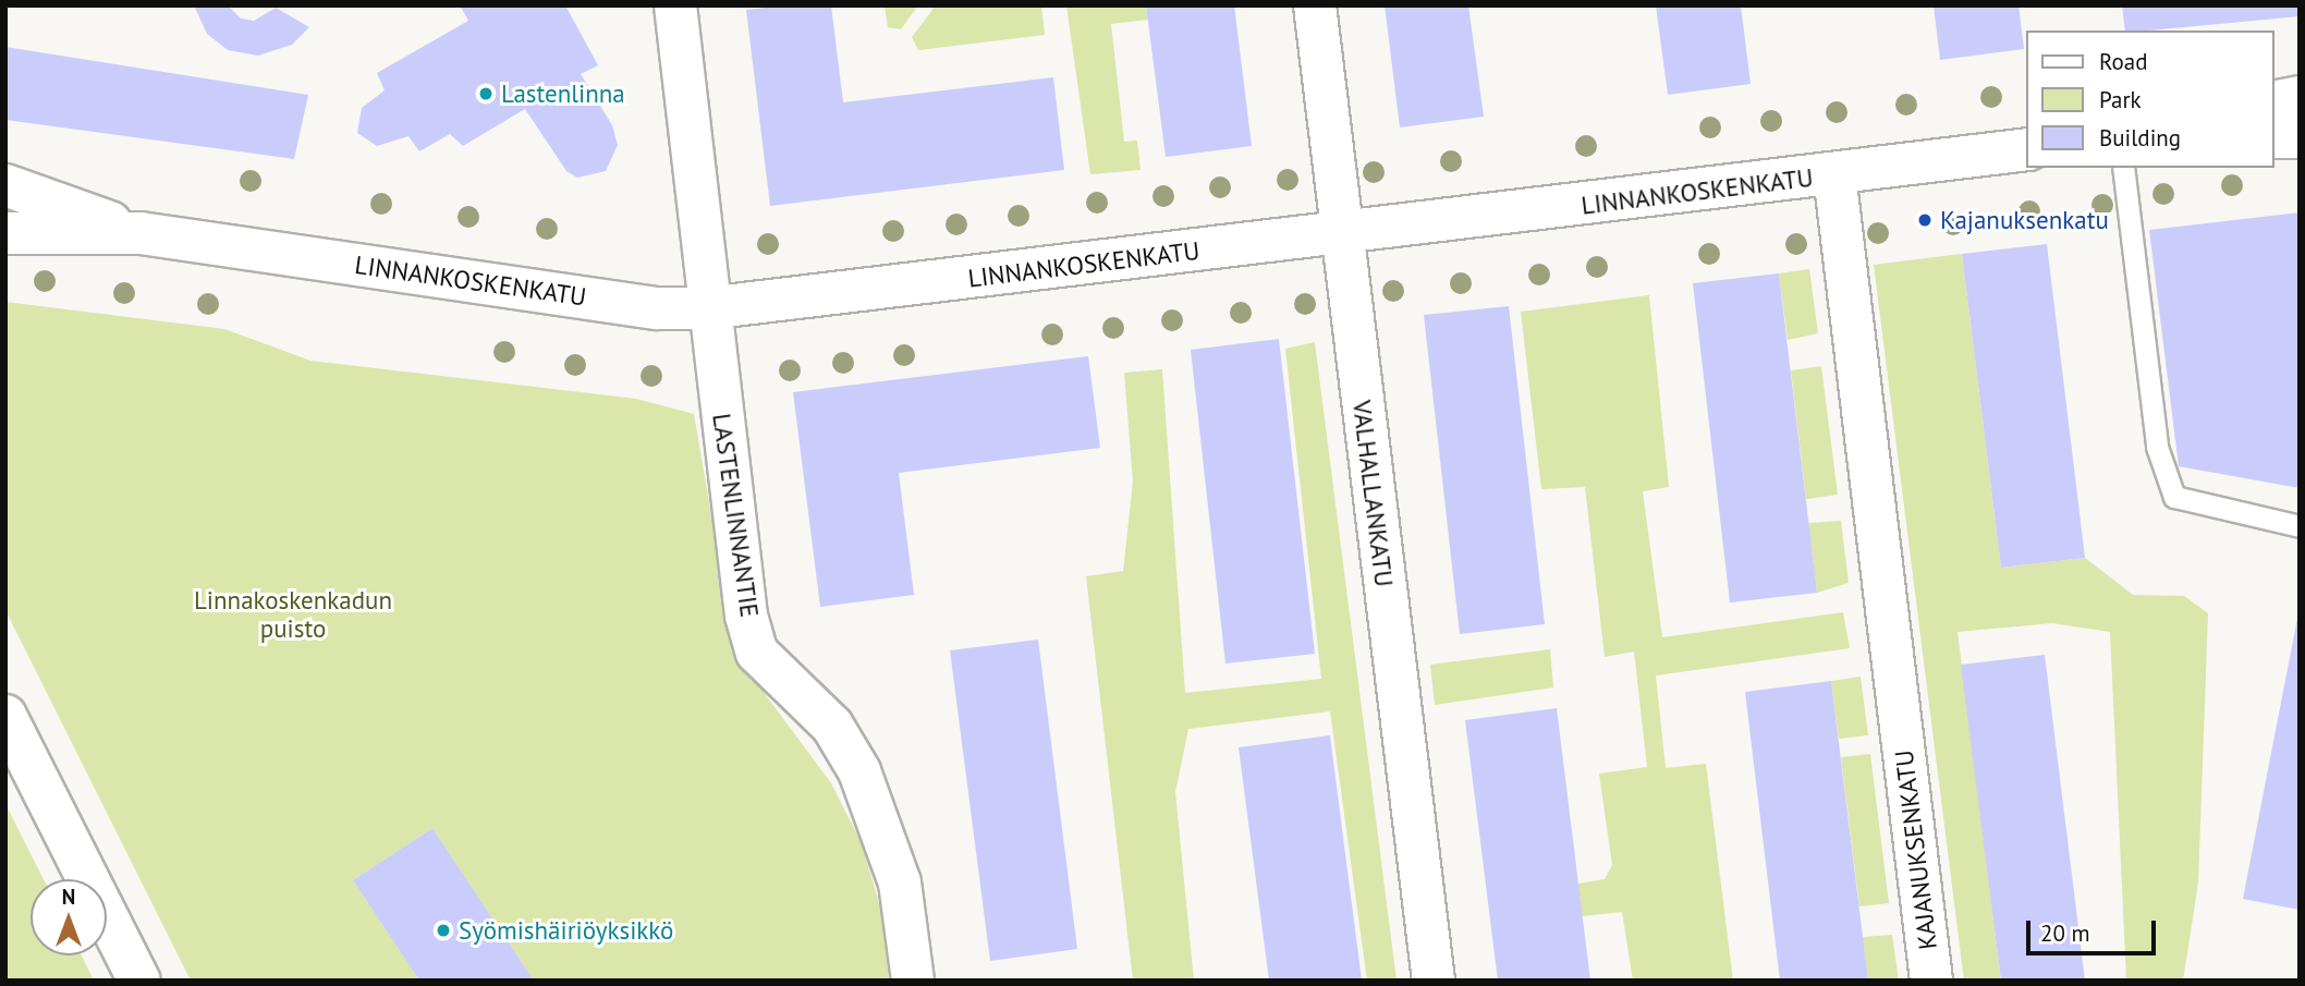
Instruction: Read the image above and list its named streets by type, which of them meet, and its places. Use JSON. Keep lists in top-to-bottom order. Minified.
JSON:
{"streets":{"street":["LINNANKOSKENKATU","VALHALLANKATU","LASTENLINNANTIE","KAJANUKSENKATU"]},"crossings":[["LINNANKOSKENKATU","VALHALLANKATU"],["LINNANKOSKENKATU","LASTENLINNANTIE"],["LINNANKOSKENKATU","KAJANUKSENKATU"]],"parks":["Linnakoskenkadun puisto"],"places":["Lastenlinna","Kajanuksenkatu","Syömishäiriöyksikkö"],"legend":["Road","Park","Building"],"scale_bar":"20 m","north":"top"}
